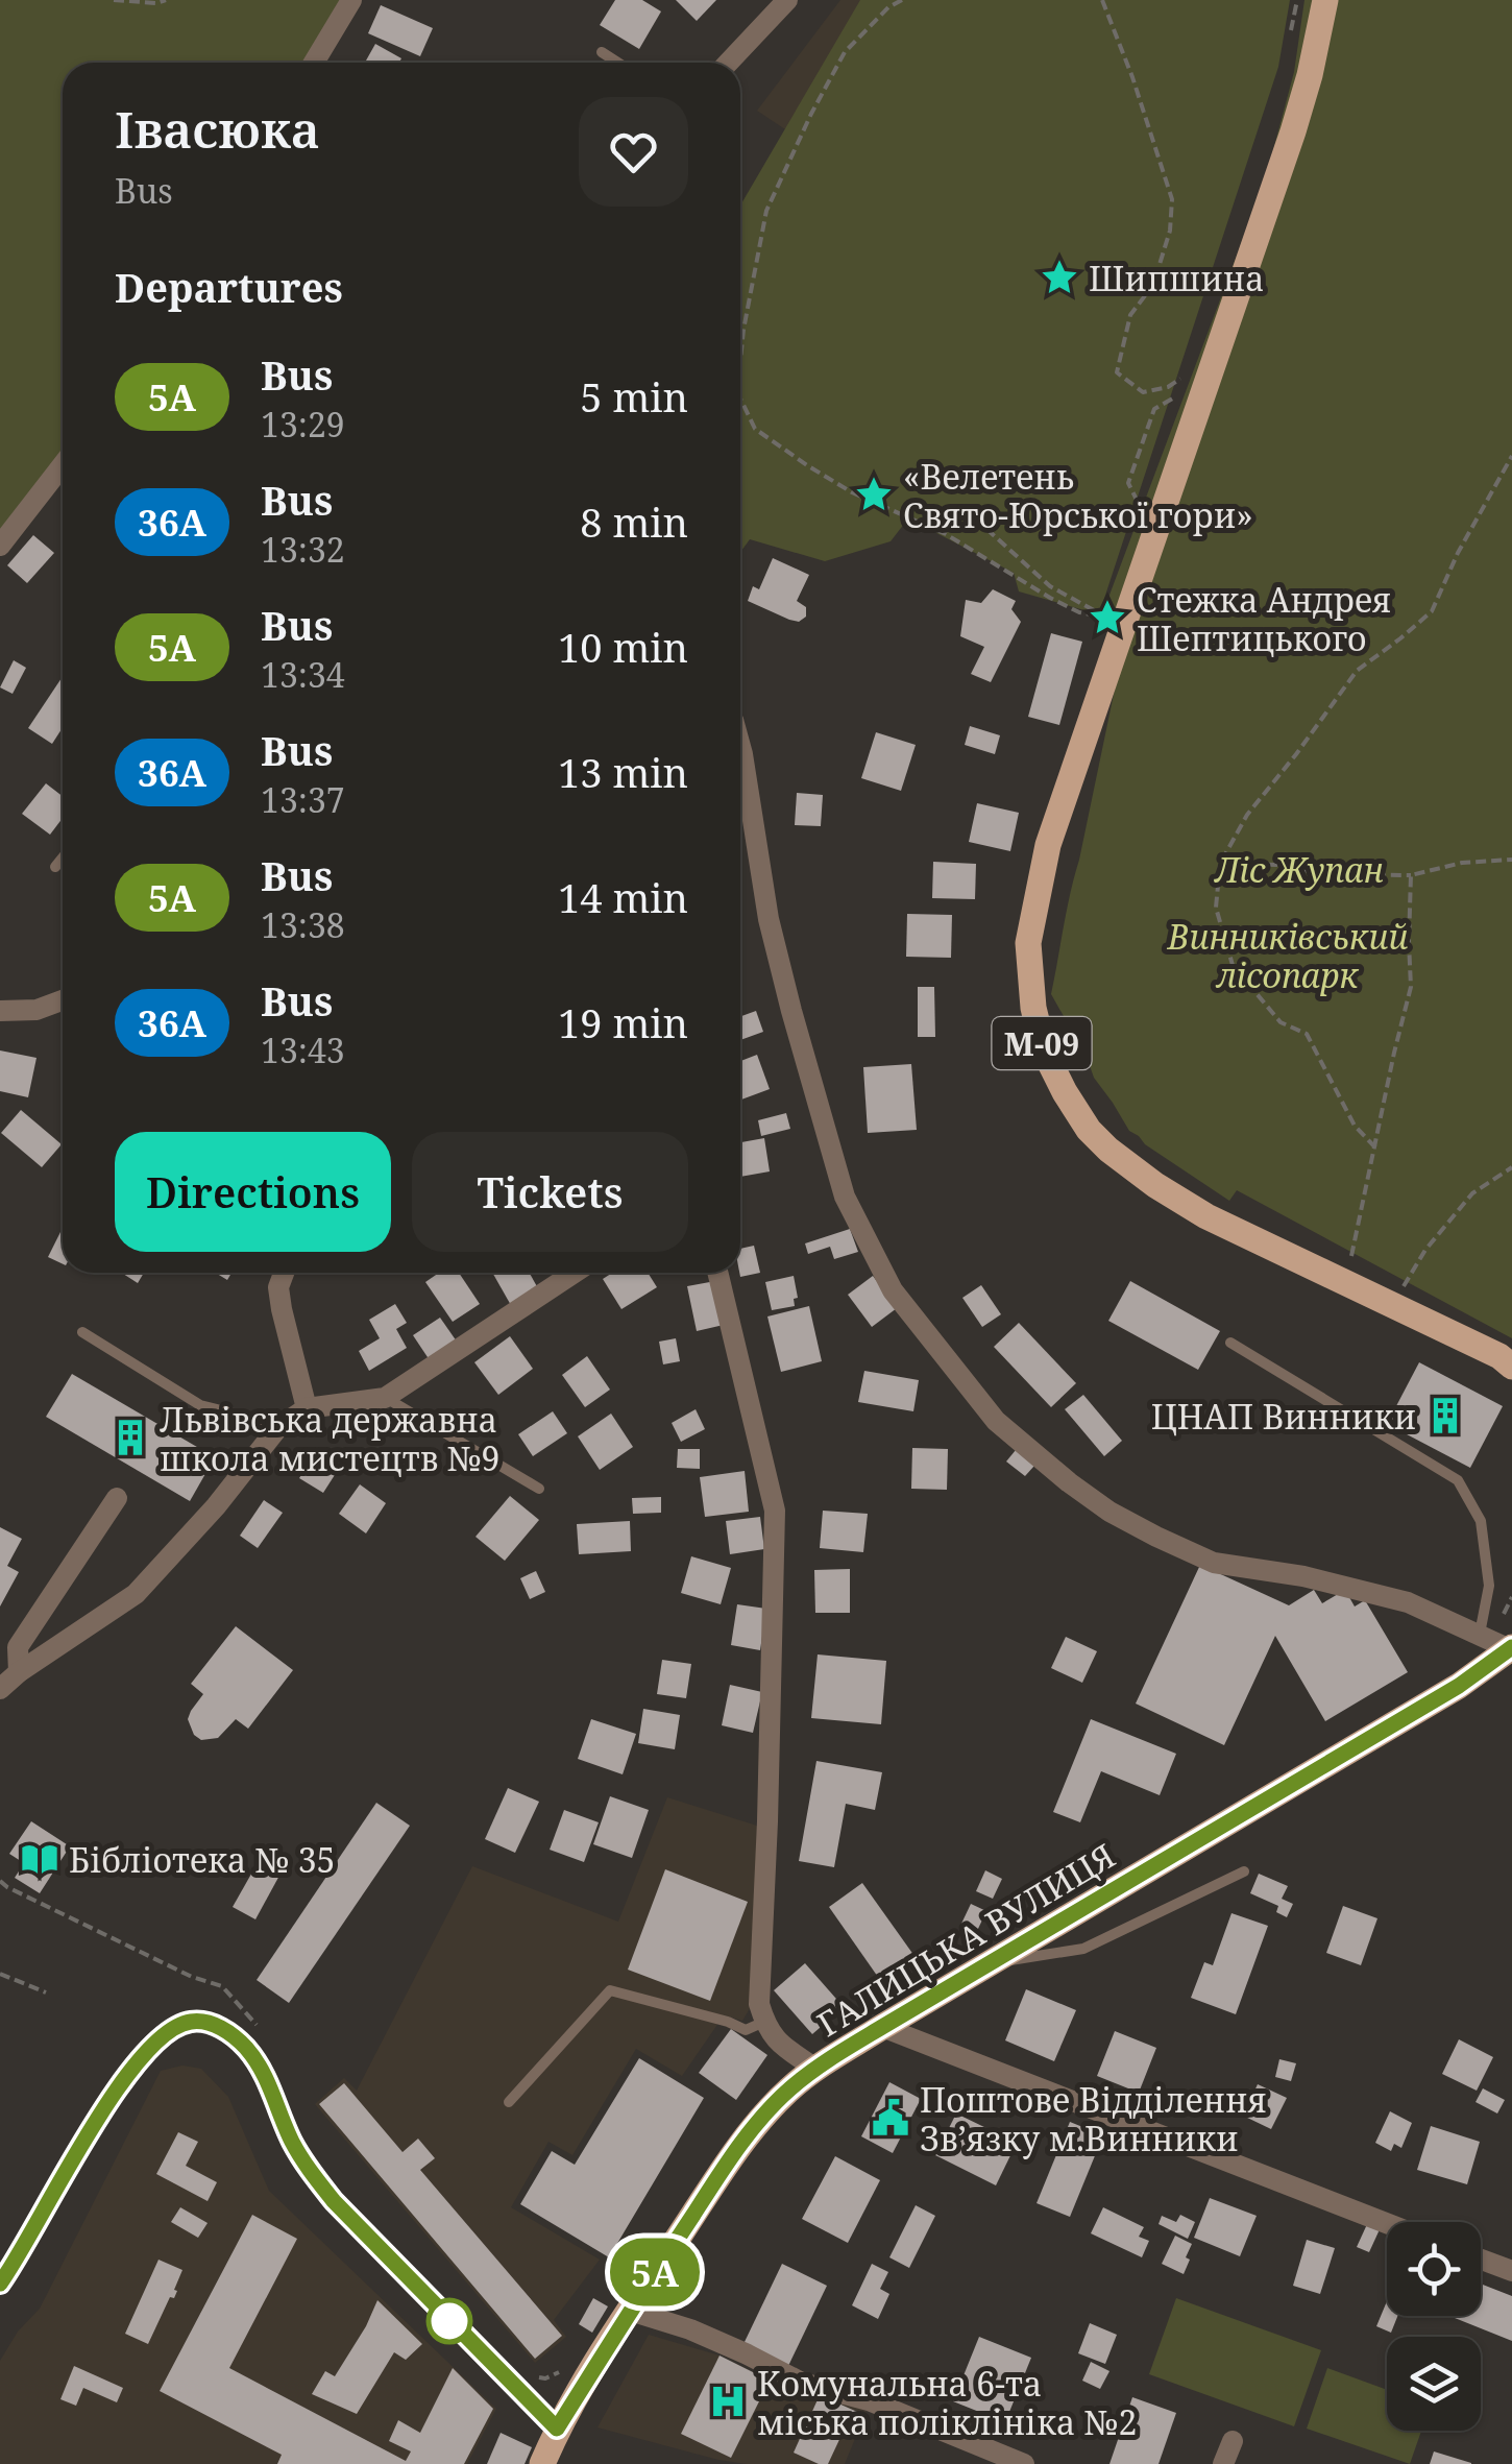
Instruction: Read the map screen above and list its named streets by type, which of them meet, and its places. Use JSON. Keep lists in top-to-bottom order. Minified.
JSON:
{"streets":{"main road":["М-09","ГАЛИЦЬКА ВУЛИЦЯ"]},"parks":["Ліс Жупан","Винниківський лісопарк"],"places":{"place":["Шипшина","«Велетень Свято-Юрської гори»","Стежка Андрея Шептицького"],"building":["ЦНАП Винники","Львівська державна школа мистецтв №9"],"library":["Бібліотека № 35"],"public building":["Поштове Відділення Зв’язку м.Винники"],"hospital":["Комунальна 6-та міська поліклініка №2"]},"lines":["bus line 5А"],"page":{"on_map":"5А","heading":[["Івасюка","Bus"],"Departures"],"list":[{"mark":"5А","name":"Bus","note":"13:29","value":"5 min"},{"mark":"36А","name":"Bus","note":"13:32","value":"8 min"},{"mark":"5А","name":"Bus","note":"13:34","value":"10 min"},{"mark":"36А","name":"Bus","note":"13:37","value":"13 min"},{"mark":"5А","name":"Bus","note":"13:38","value":"14 min"},{"mark":"36А","name":"Bus","note":"13:43","value":"19 min"}],"buttons":["Directions","Tickets"]}}
